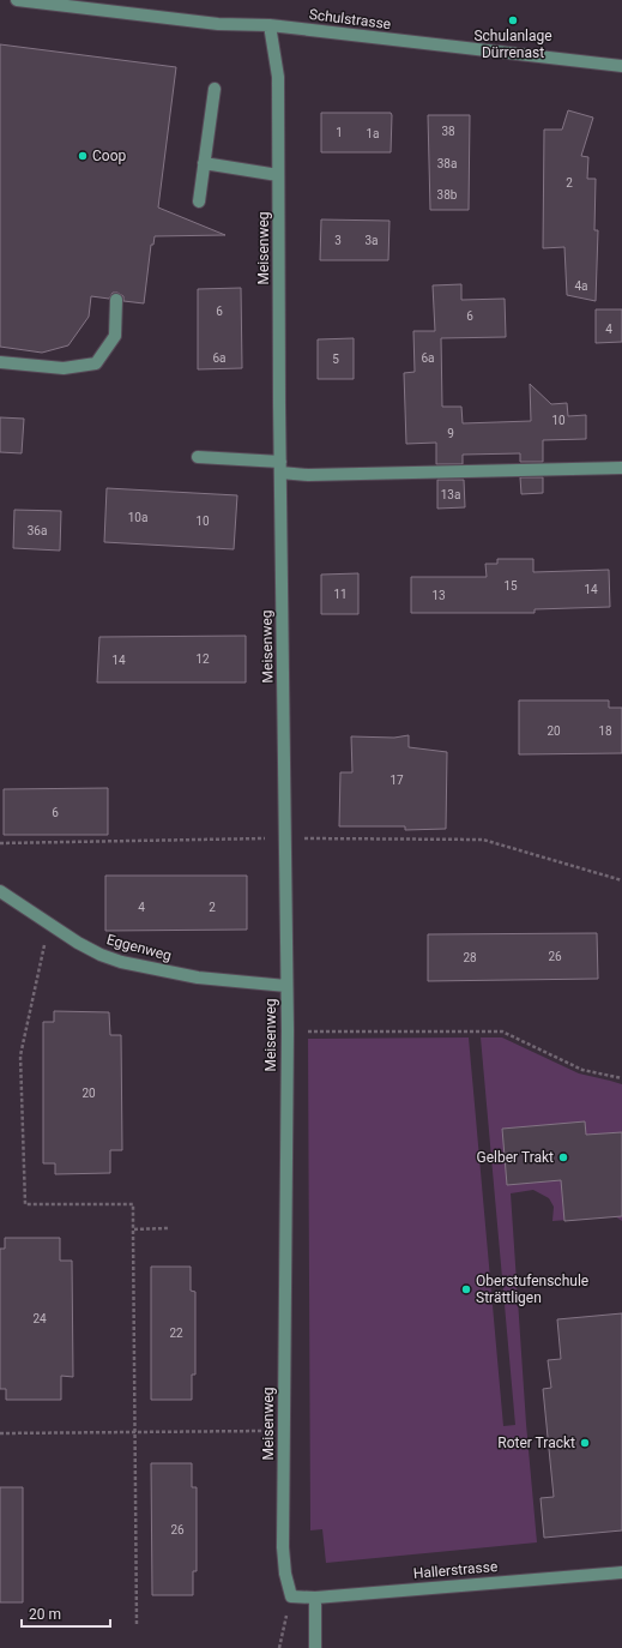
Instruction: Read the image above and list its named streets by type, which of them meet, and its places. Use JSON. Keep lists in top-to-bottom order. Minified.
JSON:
{"streets":{"street":["Schulstrasse","Meisenweg","Eggenweg","Hallerstrasse"]},"crossings":[["Schulstrasse","Meisenweg"],["Meisenweg","Eggenweg"],["Meisenweg","Hallerstrasse"]],"places":["Schulanlage Dürrenast","Coop","Gelber Trakt","Oberstufenschule Strättligen","Roter Trackt"],"house_numbers":["38","1","1a","38a","2","38b","3","3a","4a","6","6","4","6a","6a","5","10","9","13a","10a","10","36a","15","14","11","13","12","14","20","18","17","6","4","2","26","28","20","24","22","26"],"scale_bar":"20 m"}
